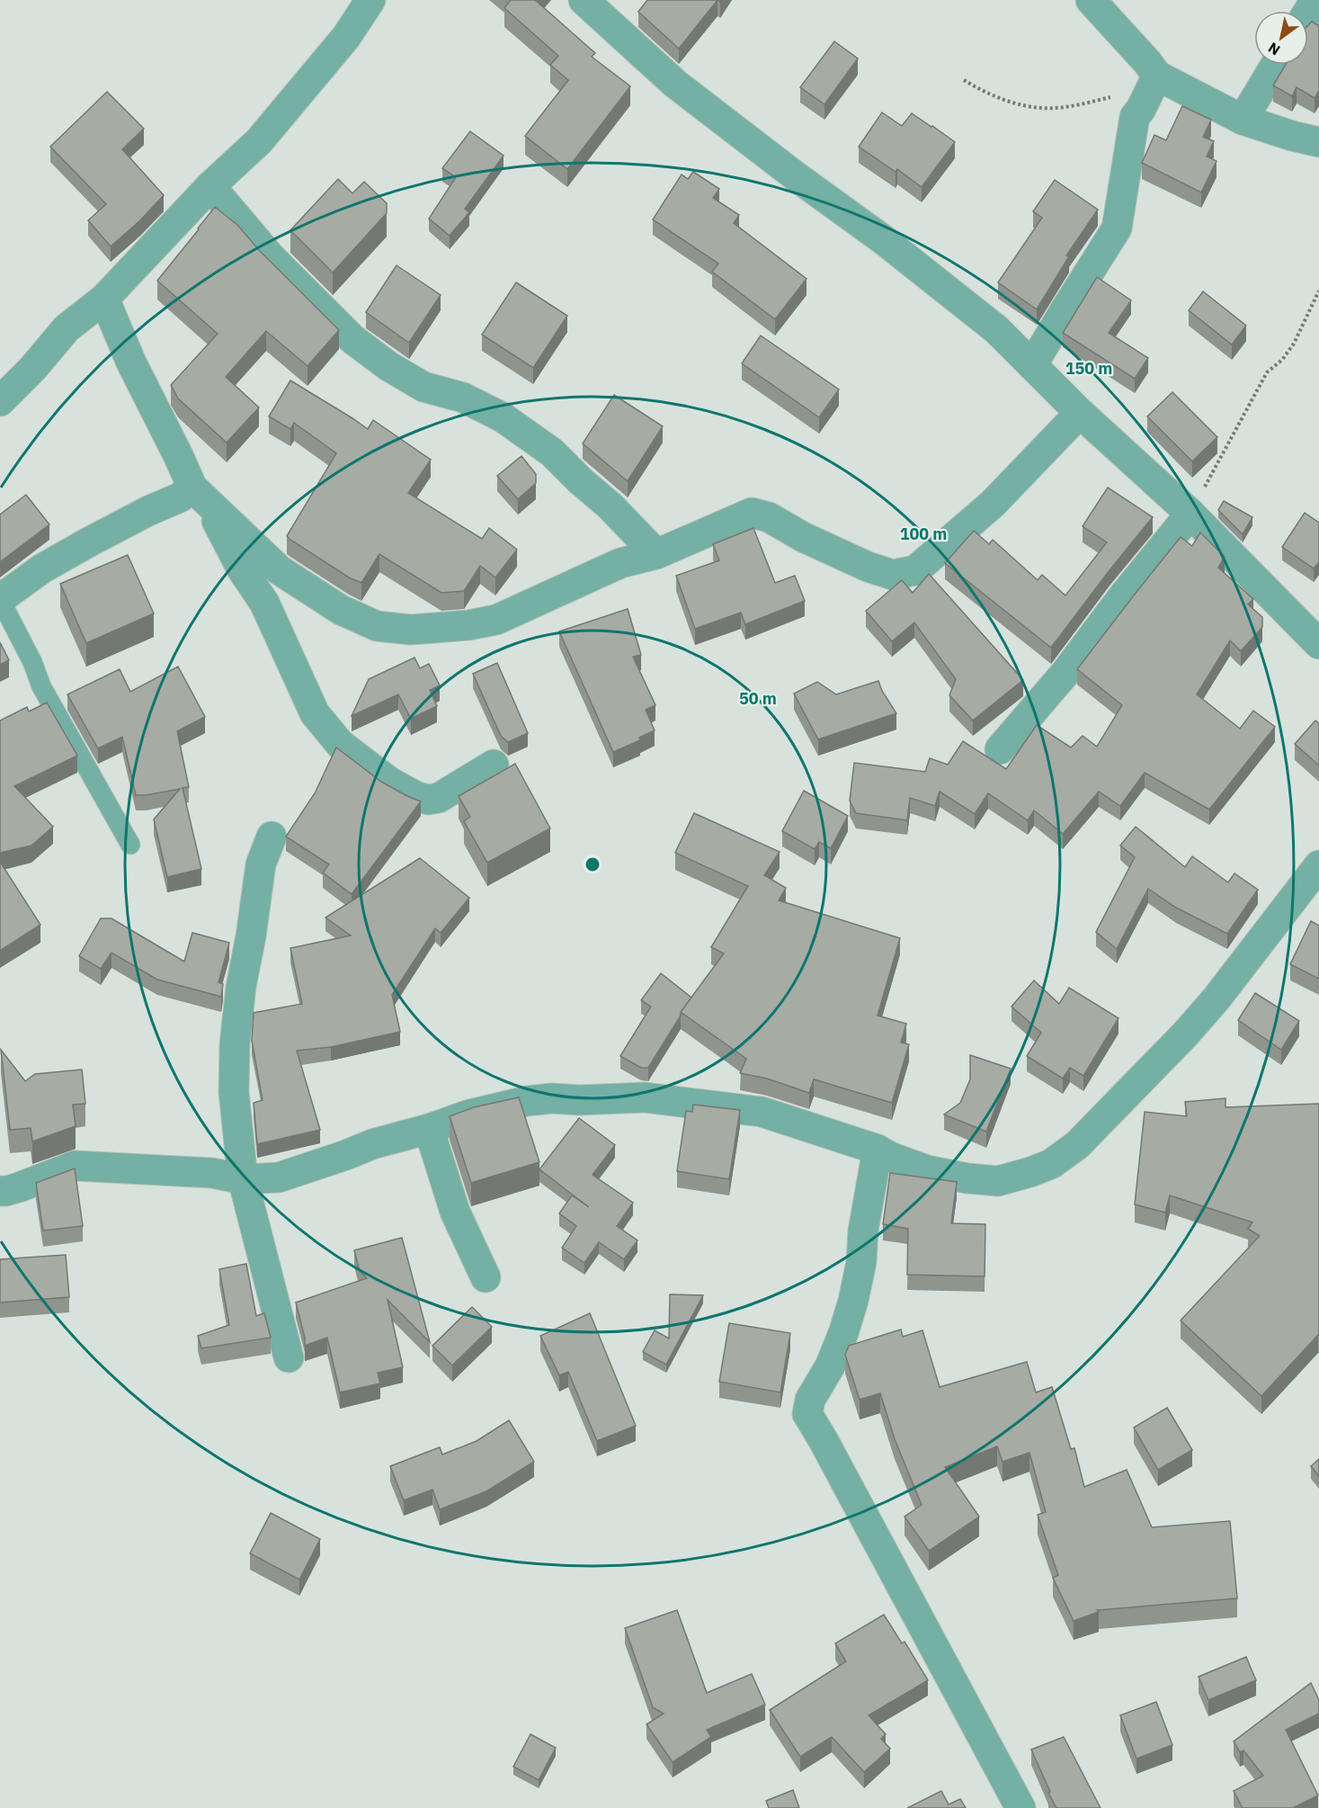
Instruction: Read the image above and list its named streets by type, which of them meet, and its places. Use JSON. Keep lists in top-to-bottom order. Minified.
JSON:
{"north":"bottom left","rings":["150 m","100 m","50 m"]}
